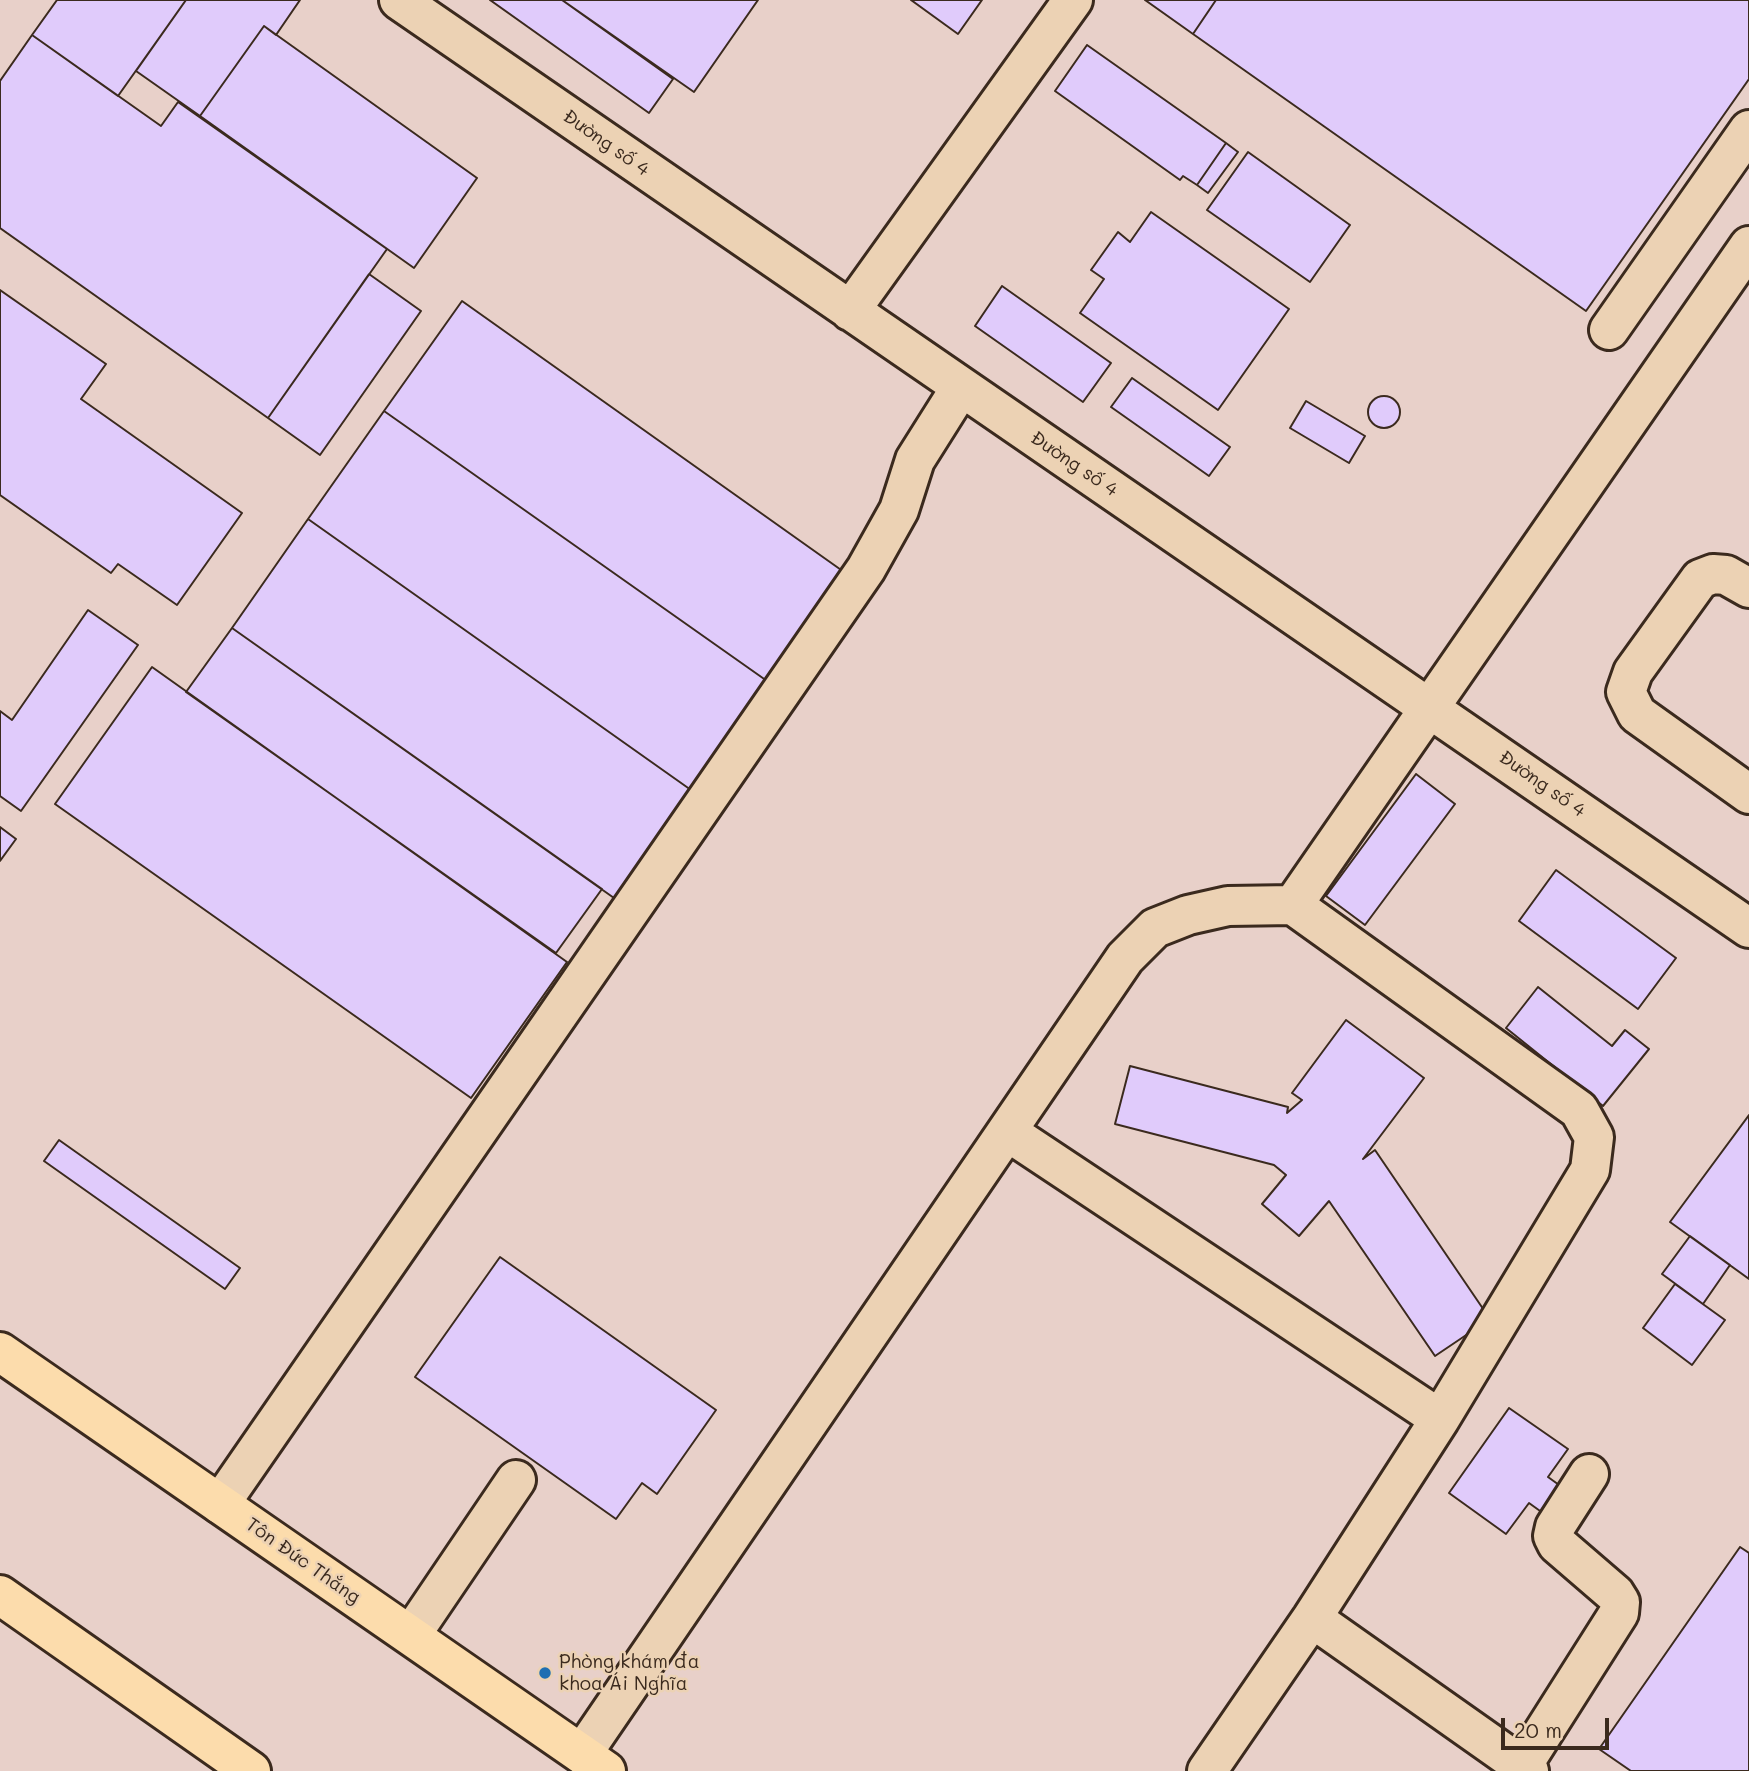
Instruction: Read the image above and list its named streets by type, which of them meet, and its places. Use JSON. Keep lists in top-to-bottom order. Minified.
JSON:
{"streets":{"main road":["Tôn Đức Thắng"],"street":["Đường số 4"]},"places":["Phòng khám đa khoa Ái Nghĩa"],"scale_bar":"20 m"}
